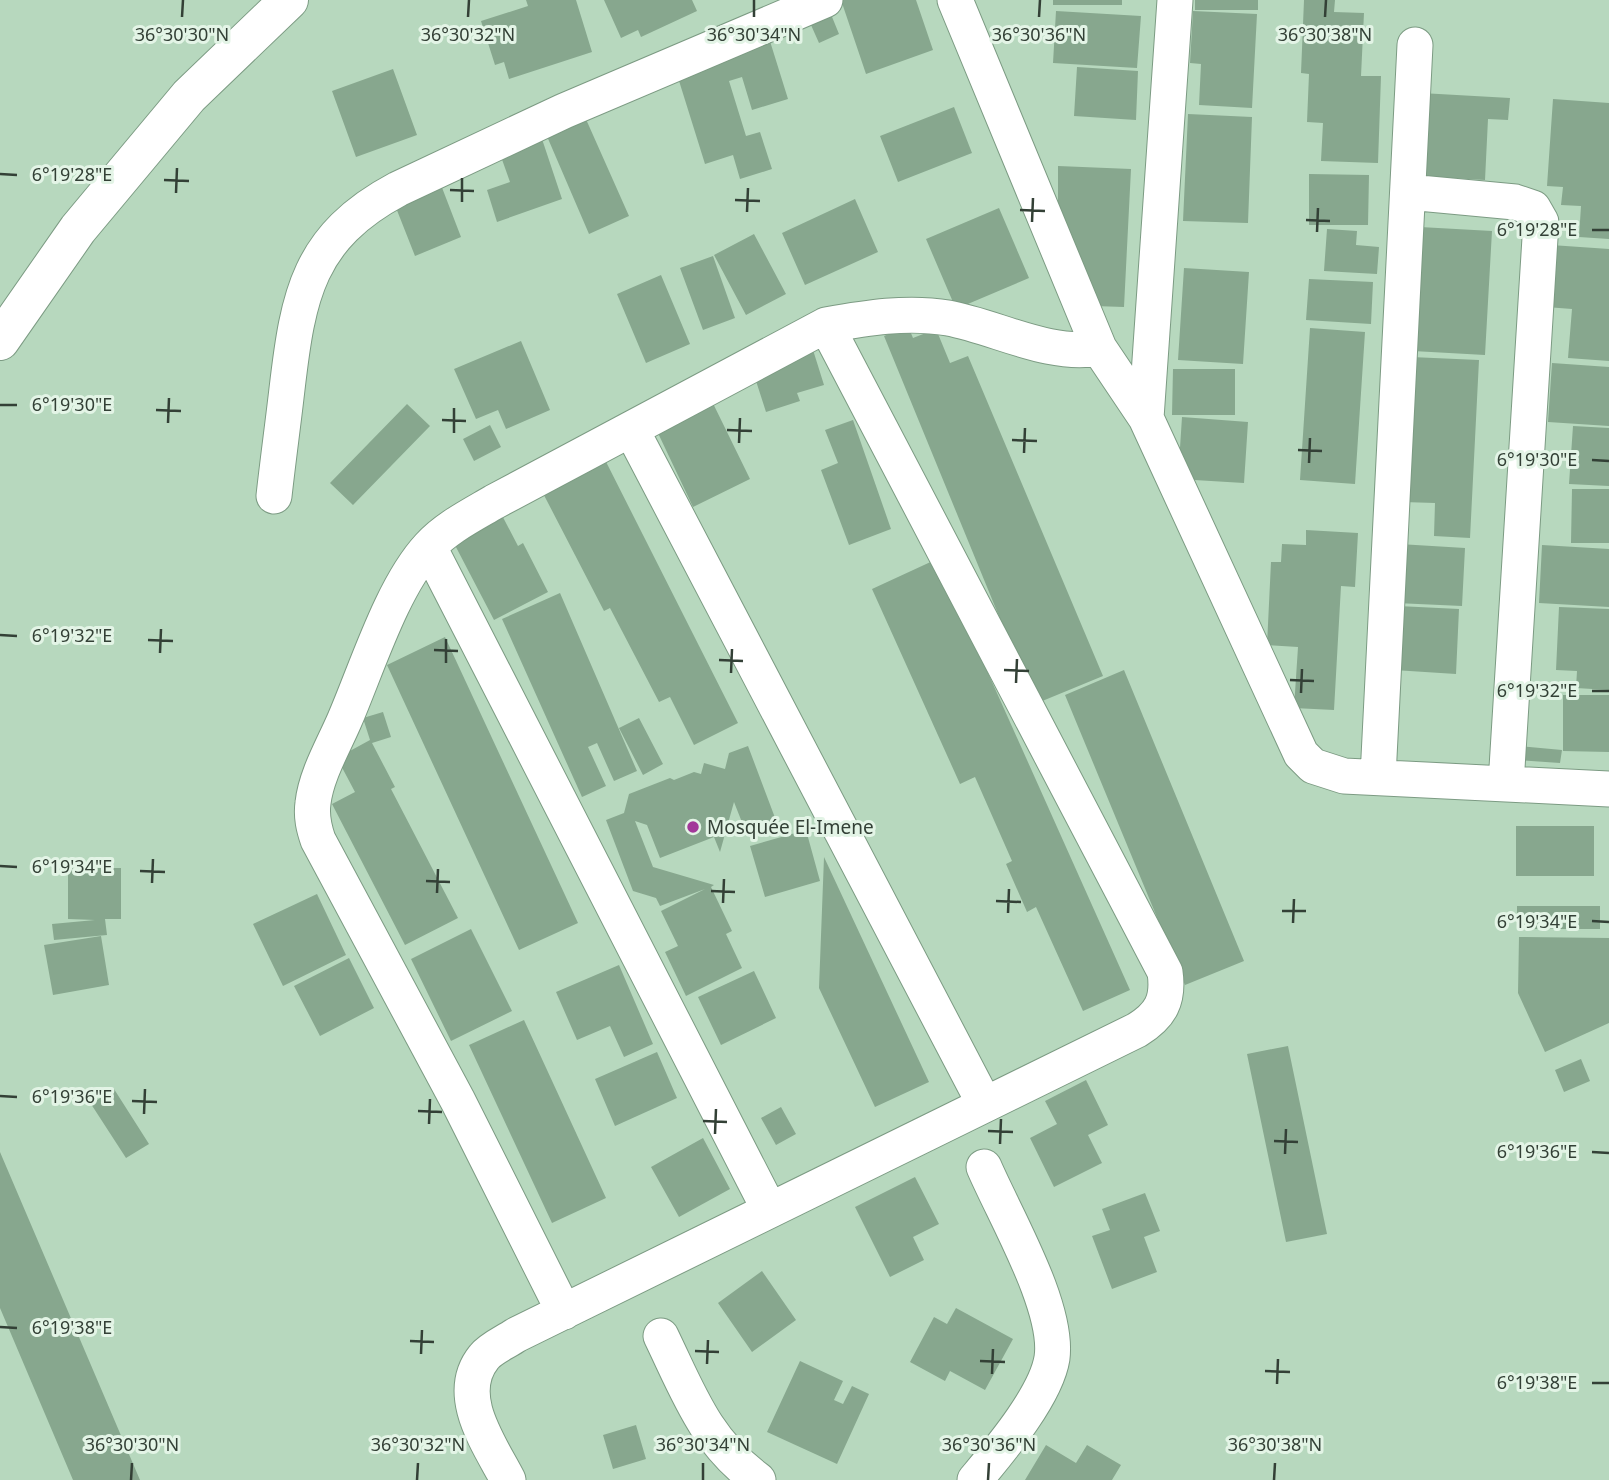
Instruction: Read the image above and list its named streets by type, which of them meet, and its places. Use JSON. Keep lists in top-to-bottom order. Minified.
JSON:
{"places":["Mosquée El-Imene"],"coordinates":["36°30'30\"N","36°30'32\"N","36°30'34\"N","36°30'36\"N","36°30'38\"N","6°19'28\"E","6°19'30\"E","6°19'32\"E","6°19'34\"E","6°19'36\"E","6°19'38\"E"]}
